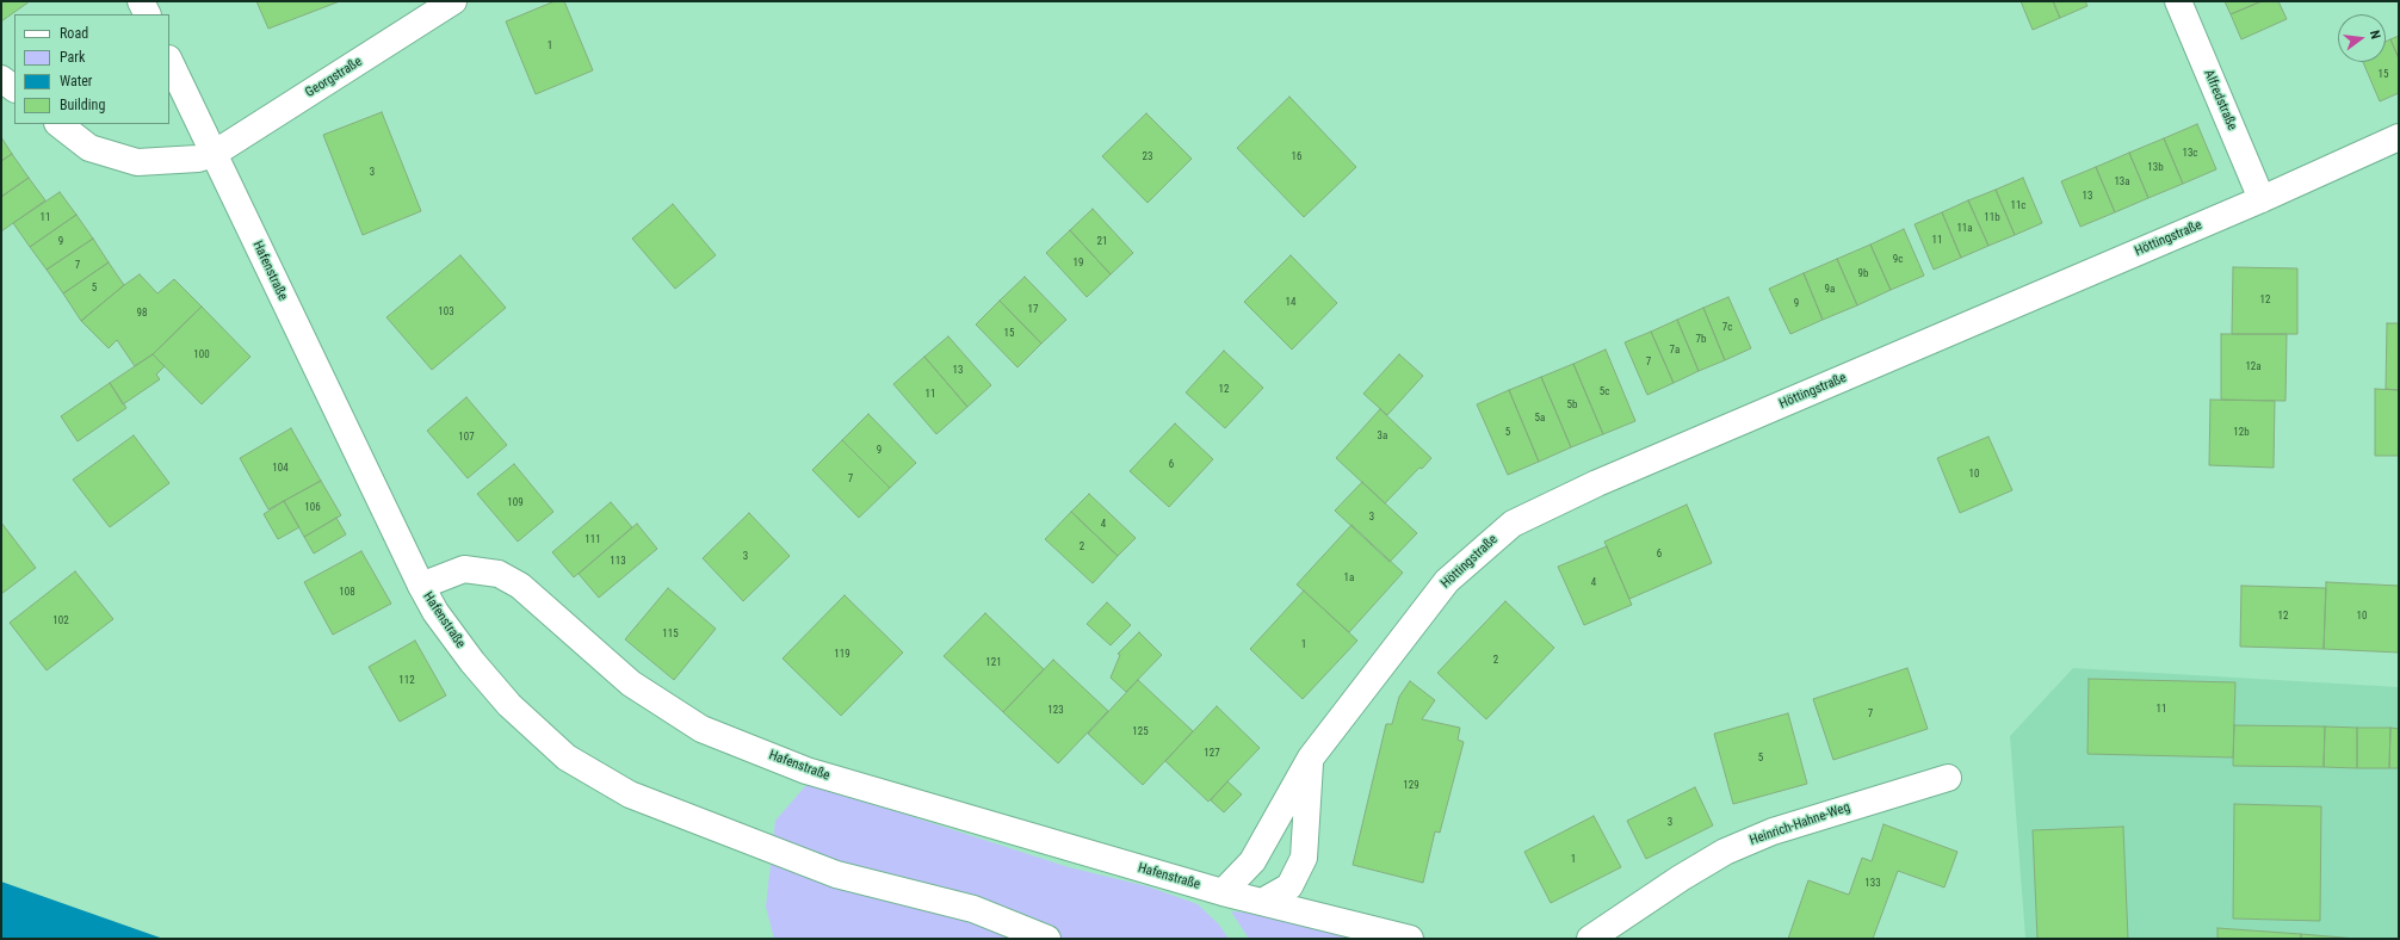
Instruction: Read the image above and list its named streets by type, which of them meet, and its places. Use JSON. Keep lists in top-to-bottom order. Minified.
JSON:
{"streets":{"street":["Georgstraße","Alfredstraße","Höttingstraße","Hafenstraße","Heinrich-Hahne-Weg"]},"crossings":[["Georgstraße","Hafenstraße"],["Alfredstraße","Höttingstraße"],["Höttingstraße","Hafenstraße"]],"house_numbers":["1","15","13c","23","16","13b","3","13a","13","11c","11","11b","11a","11","9","21","9c","19","7","9b","5","9a","12","14","9","17","103","98","7c","15","7b","7a","100","7","12a","13","12","5c","11","5b","5a","5","12b","3a","107","9","6","104","10","7","109","106","3","4","111","2","6","3","113","1a","4","108","12","10","102","115","1","119","2","121","112","11","123","7","125","127","5","129","3","1","133"],"legend":["Road","Park","Water","Building"],"north":"right"}
